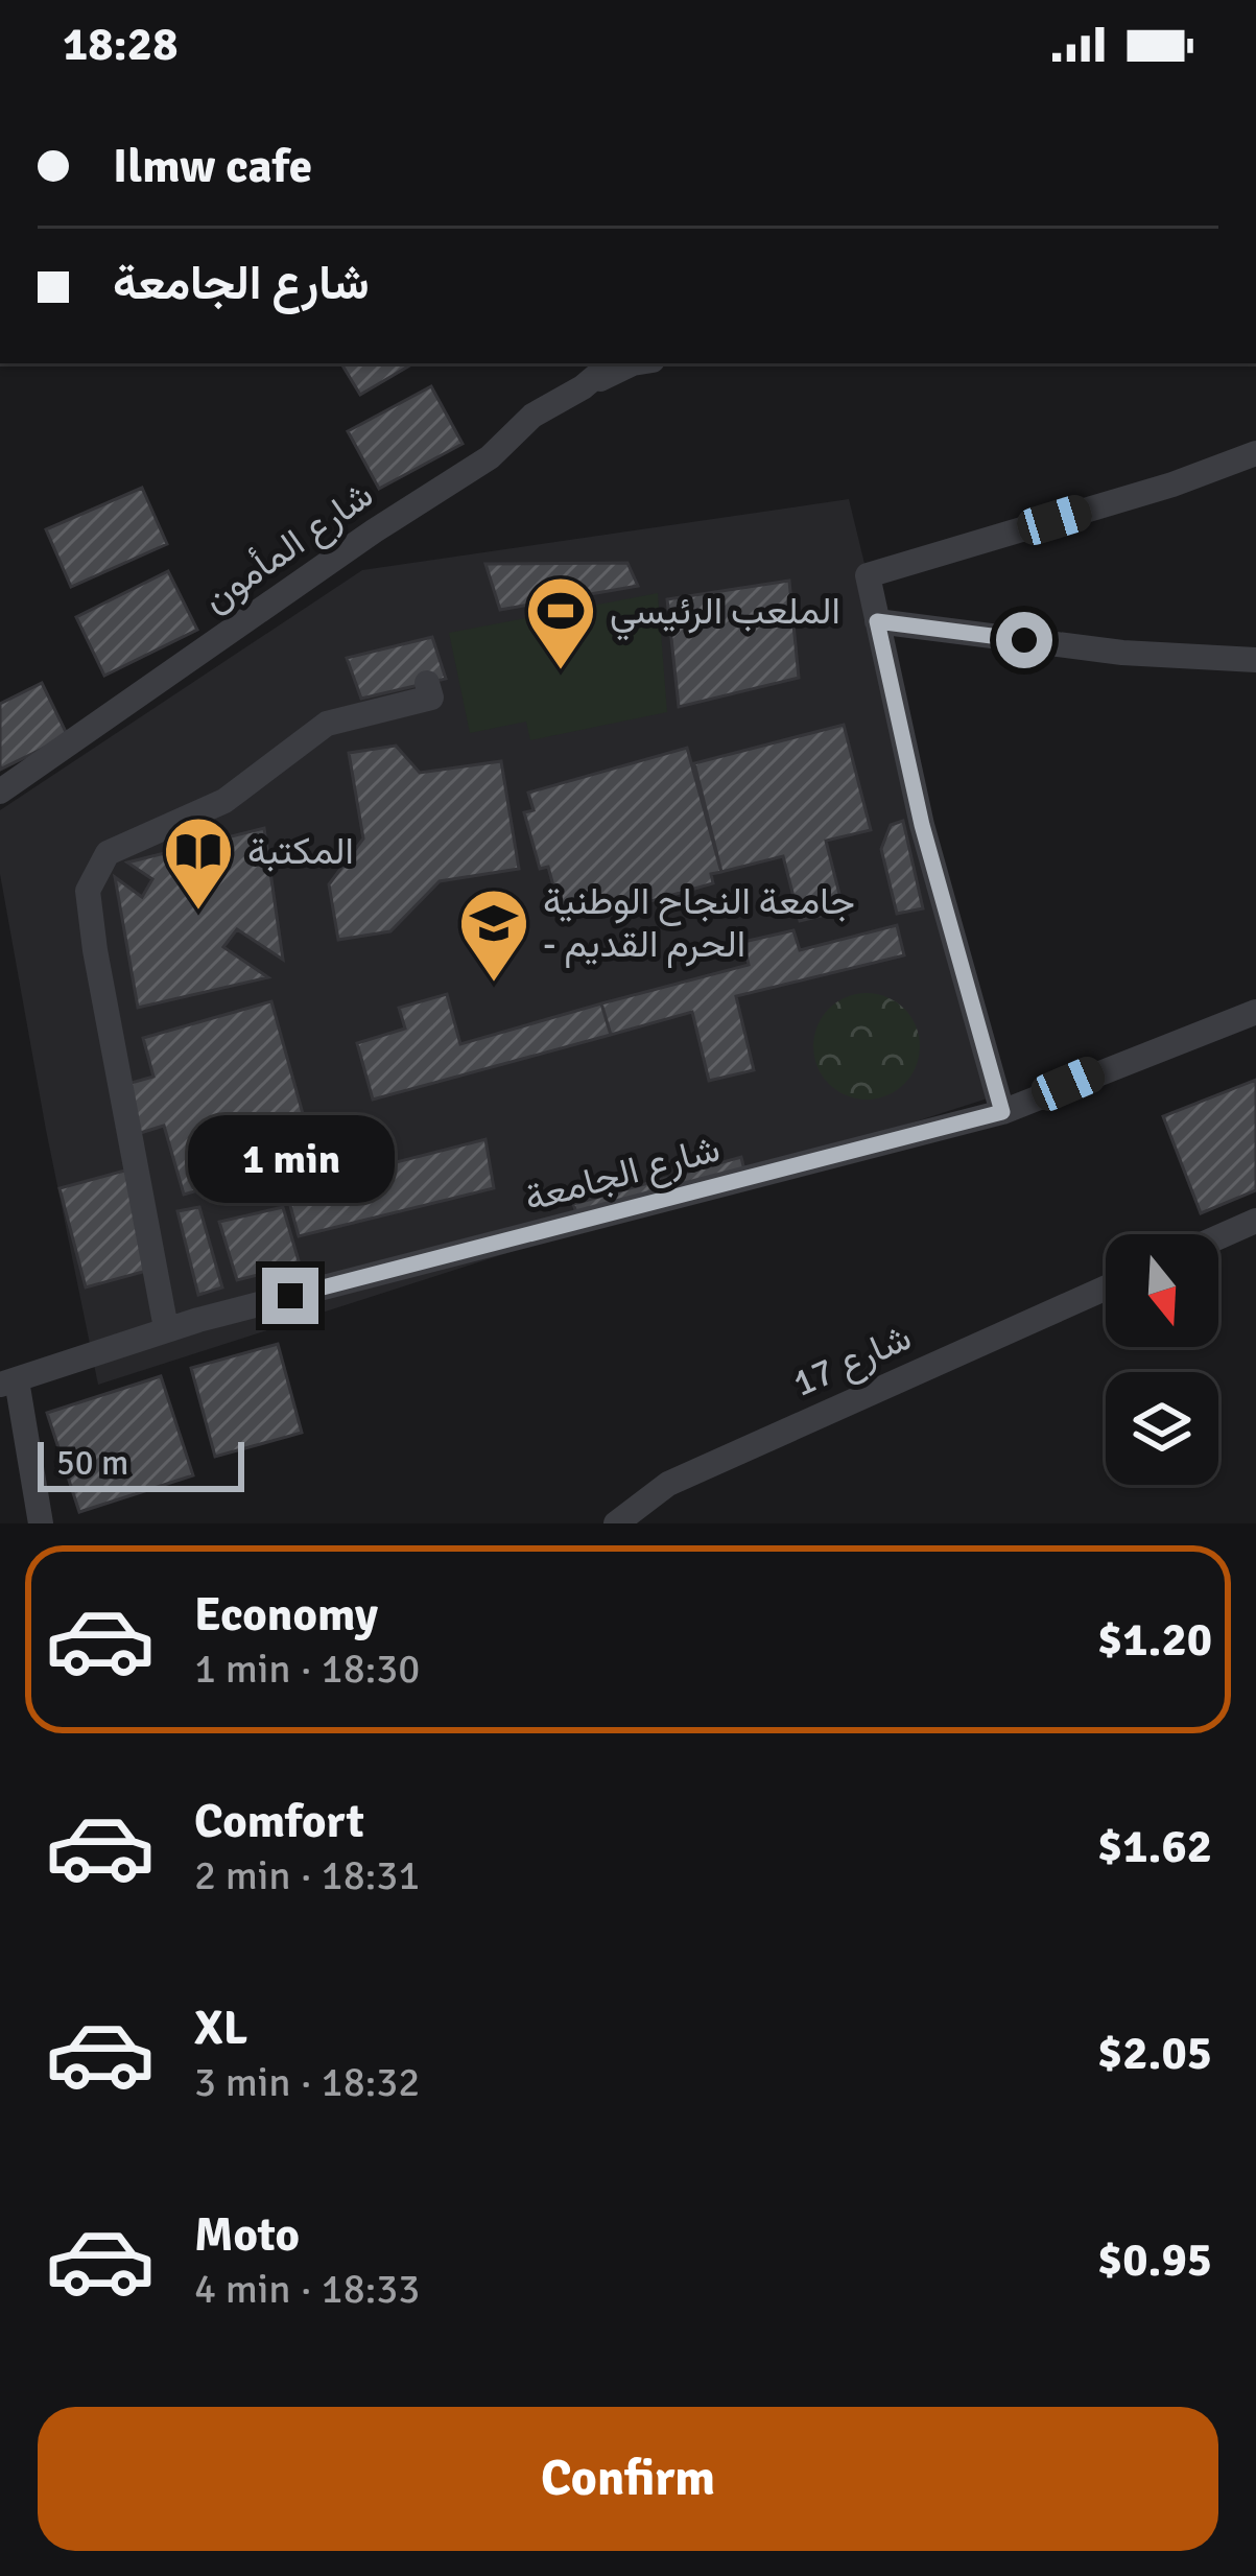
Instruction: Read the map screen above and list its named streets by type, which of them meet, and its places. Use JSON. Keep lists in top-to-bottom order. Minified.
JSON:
{"streets":{"street":["شارع المأمون","شارع الجامعة","شارع 17"]},"places":{"sports":["الملعب الرئيسي"],"library":["المكتبة"],"school or university":["جامعة النجاح الوطنية - الحرم القديم"]},"scale_bar":"50 m","north":"bottom","page":{"status":"18:28","banner":["Ilmw cafe","شارع الجامعة"],"bubble":"1 min","scale":"50 m","list":[{"name":"Economy","note":"1 min · 18:30","value":"$1.20"},{"name":"Comfort","note":"2 min · 18:31","value":"$1.62"},{"name":"XL","note":"3 min · 18:32","value":"$2.05"},{"name":"Moto","note":"4 min · 18:33","value":"$0.95"}],"buttons":"Confirm"}}
